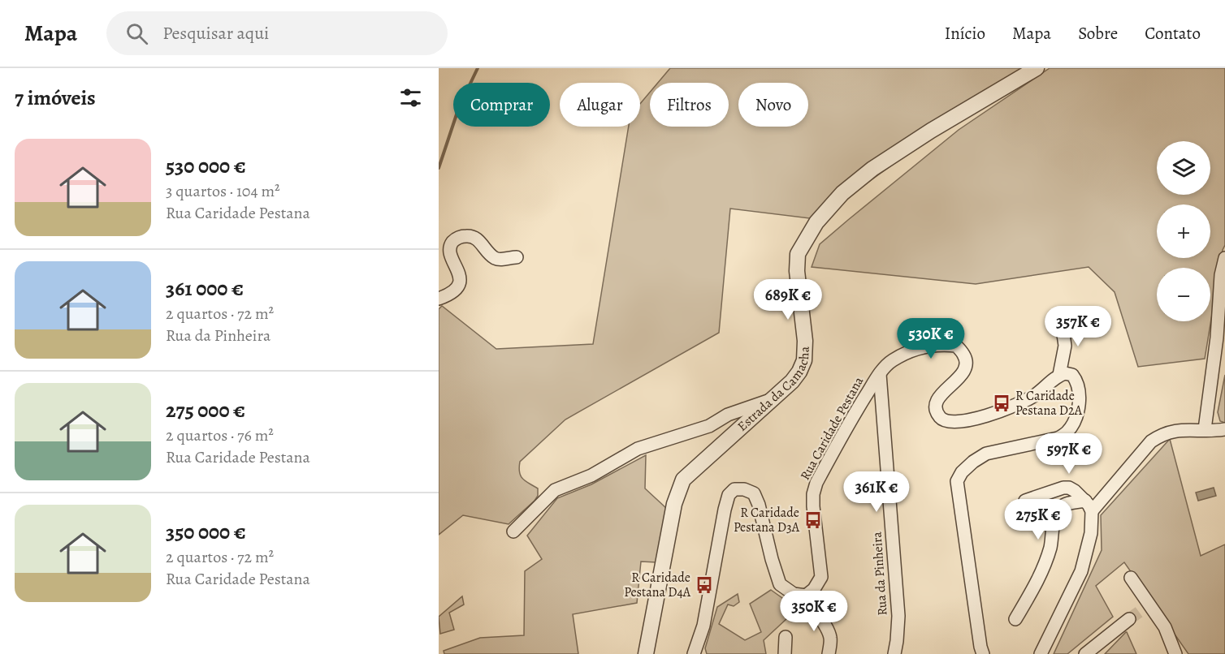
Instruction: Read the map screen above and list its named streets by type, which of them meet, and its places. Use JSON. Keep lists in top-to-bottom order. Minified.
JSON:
{"streets":{"street":["Estrada da Camacha","Rua Caridade Pestana","Rua da Pinheira"]},"crossings":[["Rua Caridade Pestana","Rua da Pinheira"]],"places":{"bus stop":["R Caridade Pestana D2A","R Caridade Pestana D3A","R Caridade Pestana D4A"]},"page":{"header":"Mapa","search":"Pesquisar aqui","nav":["Início","Mapa","Sobre","Contato"],"heading":"7 imóveis","chip":["Comprar","Alugar","Filtros","Novo"],"list":[{"name":"530 000 €","note":"3 quartos · 104 m² · Rua Caridade Pestana"},{"name":"361 000 €","note":"2 quartos · 72 m² · Rua da Pinheira"},{"name":"275 000 €","note":"2 quartos · 76 m² · Rua Caridade Pestana"},{"name":"350 000 €","note":"2 quartos · 72 m² · Rua Caridade Pestana"}],"map_buttons":["+","−"],"price":["689K €","357K €","530K €","597K €","361K €","275K €","350K €"]}}
